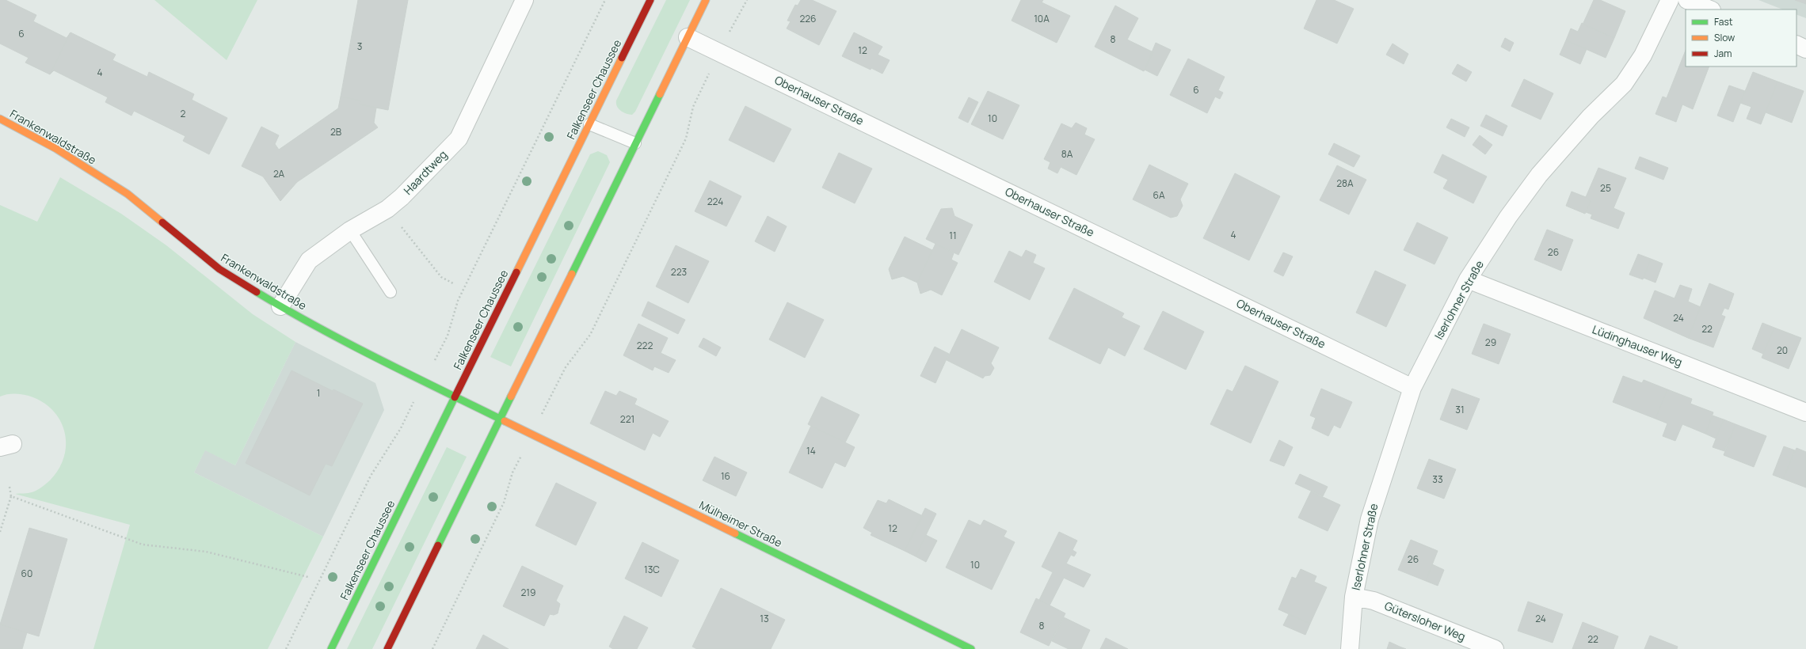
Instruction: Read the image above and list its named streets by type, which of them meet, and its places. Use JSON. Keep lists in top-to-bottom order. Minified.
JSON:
{"streets":{"main road":["Falkenseer Chaussee","Frankenwaldstraße","Mülheimer Straße"],"street":["Oberhauser Straße","Haardtweg","Iserlohner Straße","Lüdinghauser Weg","Gütersloher Weg"]},"crossings":[["Falkenseer Chaussee","Frankenwaldstraße"],["Oberhauser Straße","Iserlohner Straße"],["Frankenwaldstraße","Haardtweg"],["Frankenwaldstraße","Mülheimer Straße"],["Iserlohner Straße","Lüdinghauser Weg"],["Iserlohner Straße","Gütersloher Weg"]],"house_numbers":["226","10A","6","8","3","12","4","6","2","10","2B","8A","2A","28A","25","6A","224","4","11","26","223","24","22","29","222","20","1","31","221","14","16","33","12","26","10","13C","60","219","13","24","8","22"],"legend":["Fast","Slow","Jam"]}
